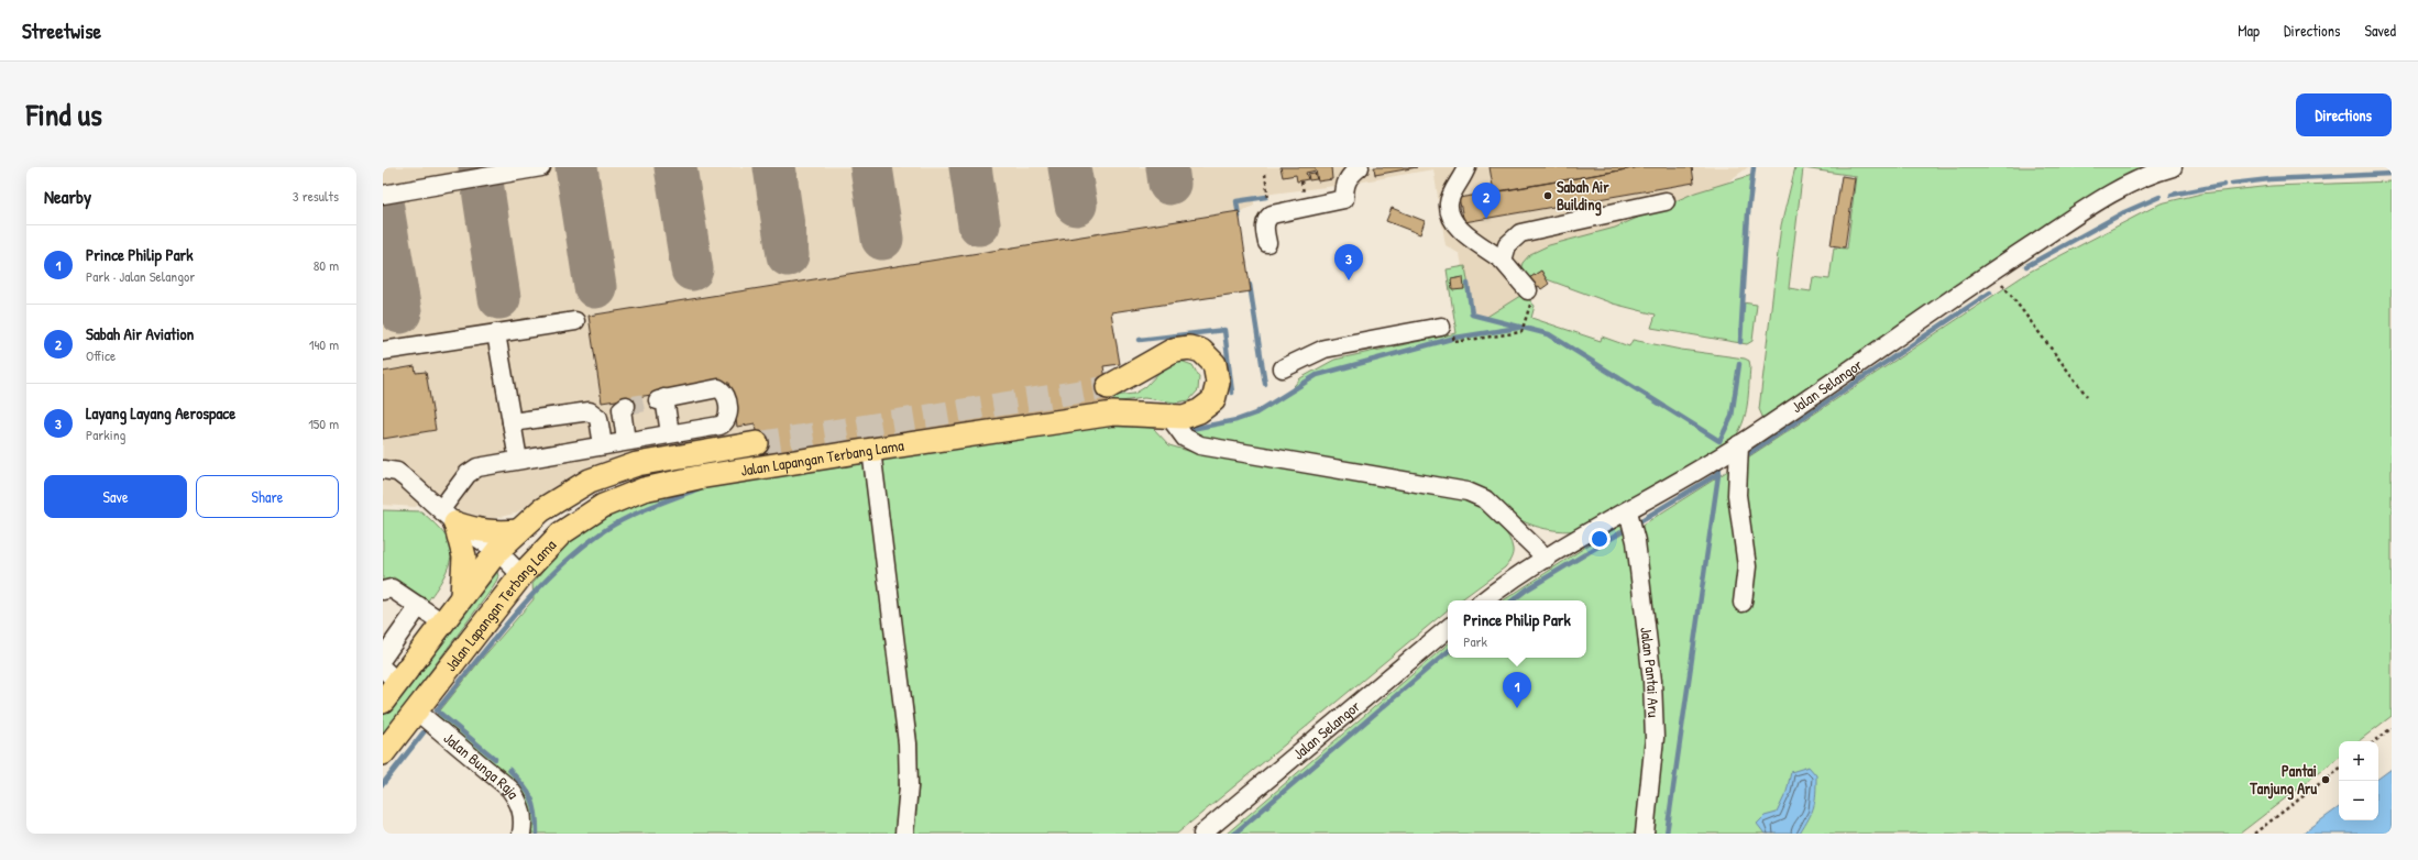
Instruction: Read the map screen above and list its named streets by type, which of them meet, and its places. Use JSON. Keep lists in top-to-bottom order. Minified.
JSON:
{"streets":{"main road":["Jalan Lapangan Terbang Lama"],"street":["Jalan Selangor","Jalan Pantai Aru","Jalan Bunga Raja"]},"crossings":[["Jalan Selangor","Jalan Pantai Aru"],["Jalan Lapangan Terbang Lama","Jalan Bunga Raja"]],"places":["Sabah Air Building","Pantai Tanjung Aru"],"page":{"header":"Streetwise","nav":["Map","Directions","Saved"],"title":"Find us","buttons":["Directions",["Save","Share"]],"heading":["Nearby","3 results"],"pins":["2","3","1"],"list":[{"mark":"1","name":"Prince Philip Park","note":"Park · Jalan Selangor","value":"80 m"},{"mark":"2","name":"Sabah Air Aviation","note":"Office","value":"140 m"},{"mark":"3","name":"Layang Layang Aerospace","note":"Parking","value":"150 m"}],"popup":["Prince Philip Park","Park"],"map_buttons":["+","−"]}}
